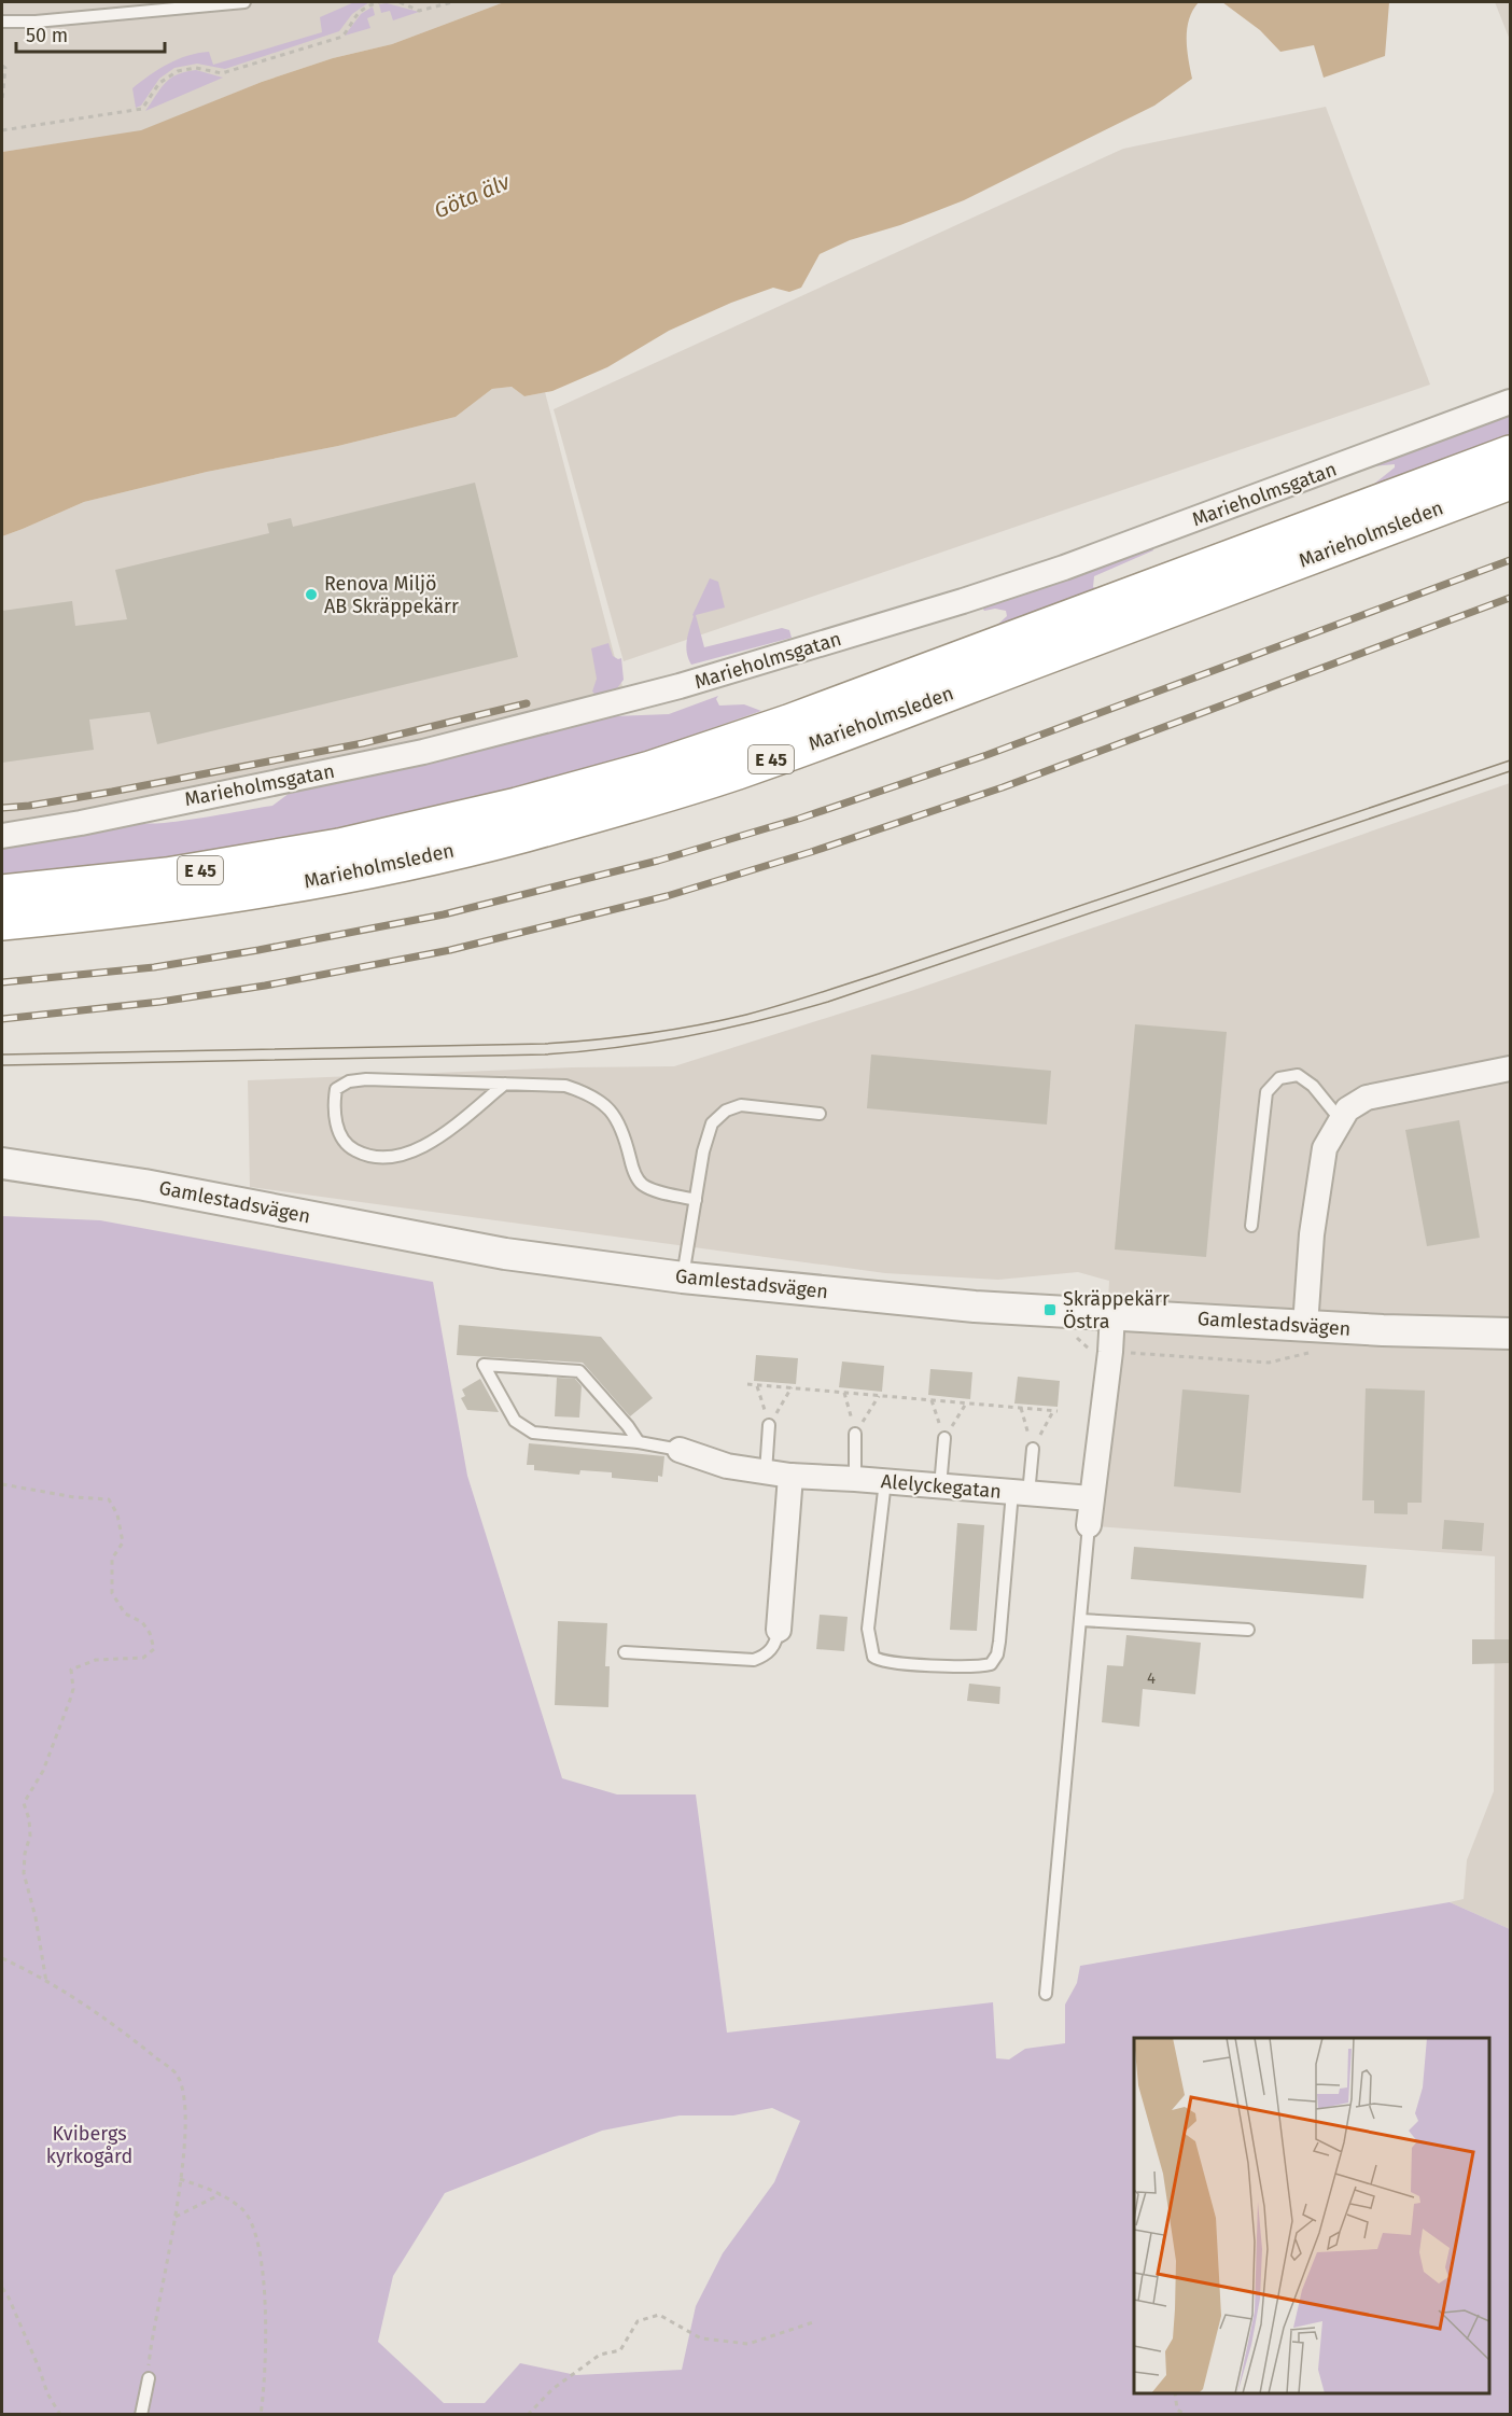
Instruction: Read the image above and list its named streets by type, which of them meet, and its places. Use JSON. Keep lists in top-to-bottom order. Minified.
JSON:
{"streets":{"highway":["Marieholmsleden","E 45"],"street":["Marieholmsgatan","Gamlestadsvägen","Alelyckegatan"]},"water":["Göta älv"],"parks":["Kvibergs kyrkogård"],"places":{"other":["Renova Miljö AB Skräppekärr"],"transit":["Skräppekärr Östra"]},"house_numbers":["4"],"scale_bar":"50 m"}
